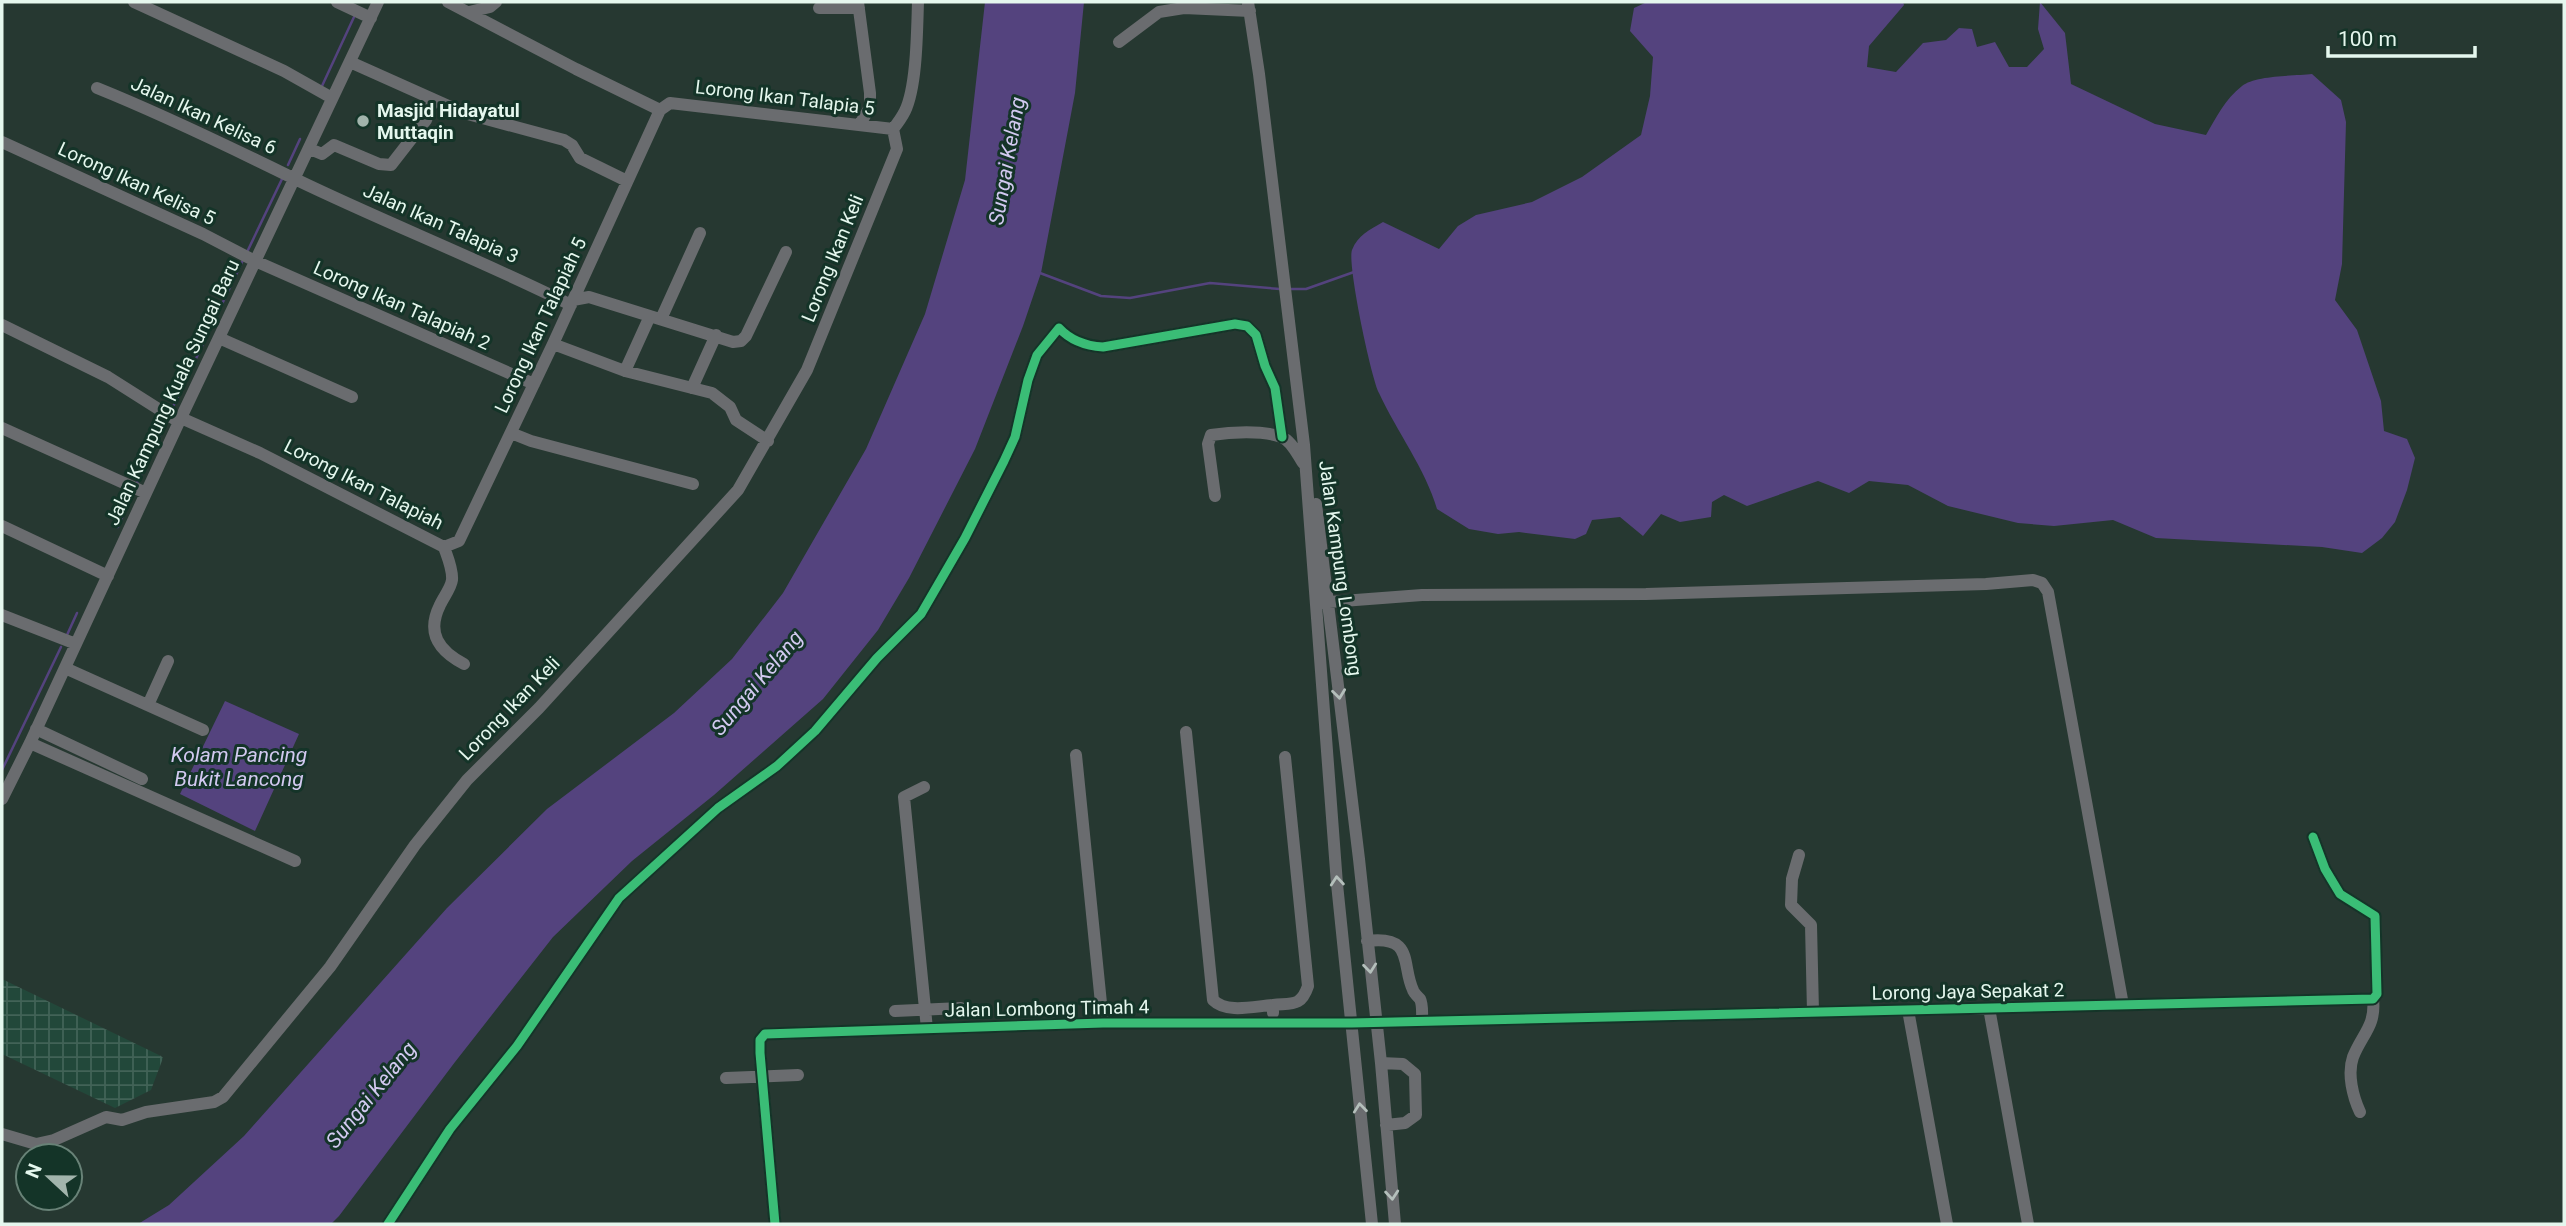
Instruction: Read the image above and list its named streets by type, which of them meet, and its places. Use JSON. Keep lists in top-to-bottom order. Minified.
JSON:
{"streets":{"street":["Lorong Ikan Talapia 5","Jalan Ikan Kelisa 6","Lorong Ikan Kelisa 5","Jalan Ikan Talapia 3","Lorong Ikan Keli","Lorong Ikan Talapiah 2","Lorong Ikan Talapiah 5","Jalan Kampung Kuala Sungai Baru","Lorong Ikan Talapiah","Jalan Kampung Lombong","Lorong Jaya Sepakat 2","Jalan Lombong Timah 4"]},"crossings":[["Lorong Ikan Talapia 5","Lorong Ikan Keli"],["Lorong Ikan Talapia 5","Lorong Ikan Talapiah 5"],["Jalan Ikan Kelisa 6","Jalan Ikan Talapia 3"],["Jalan Ikan Kelisa 6","Jalan Kampung Kuala Sungai Baru"],["Lorong Ikan Kelisa 5","Lorong Ikan Talapiah 2"],["Lorong Ikan Kelisa 5","Jalan Kampung Kuala Sungai Baru"],["Jalan Ikan Talapia 3","Lorong Ikan Talapiah 5"],["Jalan Ikan Talapia 3","Jalan Kampung Kuala Sungai Baru"],["Lorong Ikan Talapiah 2","Lorong Ikan Talapiah 5"],["Lorong Ikan Talapiah 2","Jalan Kampung Kuala Sungai Baru"],["Lorong Ikan Talapiah 5","Lorong Ikan Talapiah"],["Jalan Kampung Kuala Sungai Baru","Lorong Ikan Talapiah"],["Jalan Kampung Lombong","Lorong Jaya Sepakat 2"],["Jalan Kampung Lombong","Jalan Lombong Timah 4"],["Lorong Jaya Sepakat 2","Jalan Lombong Timah 4"]],"water":["Sungai Kelang","Kolam Pancing Bukit Lancong"],"places":["Masjid Hidayatul Muttaqin"],"scale_bar":"100 m","north":"left"}
